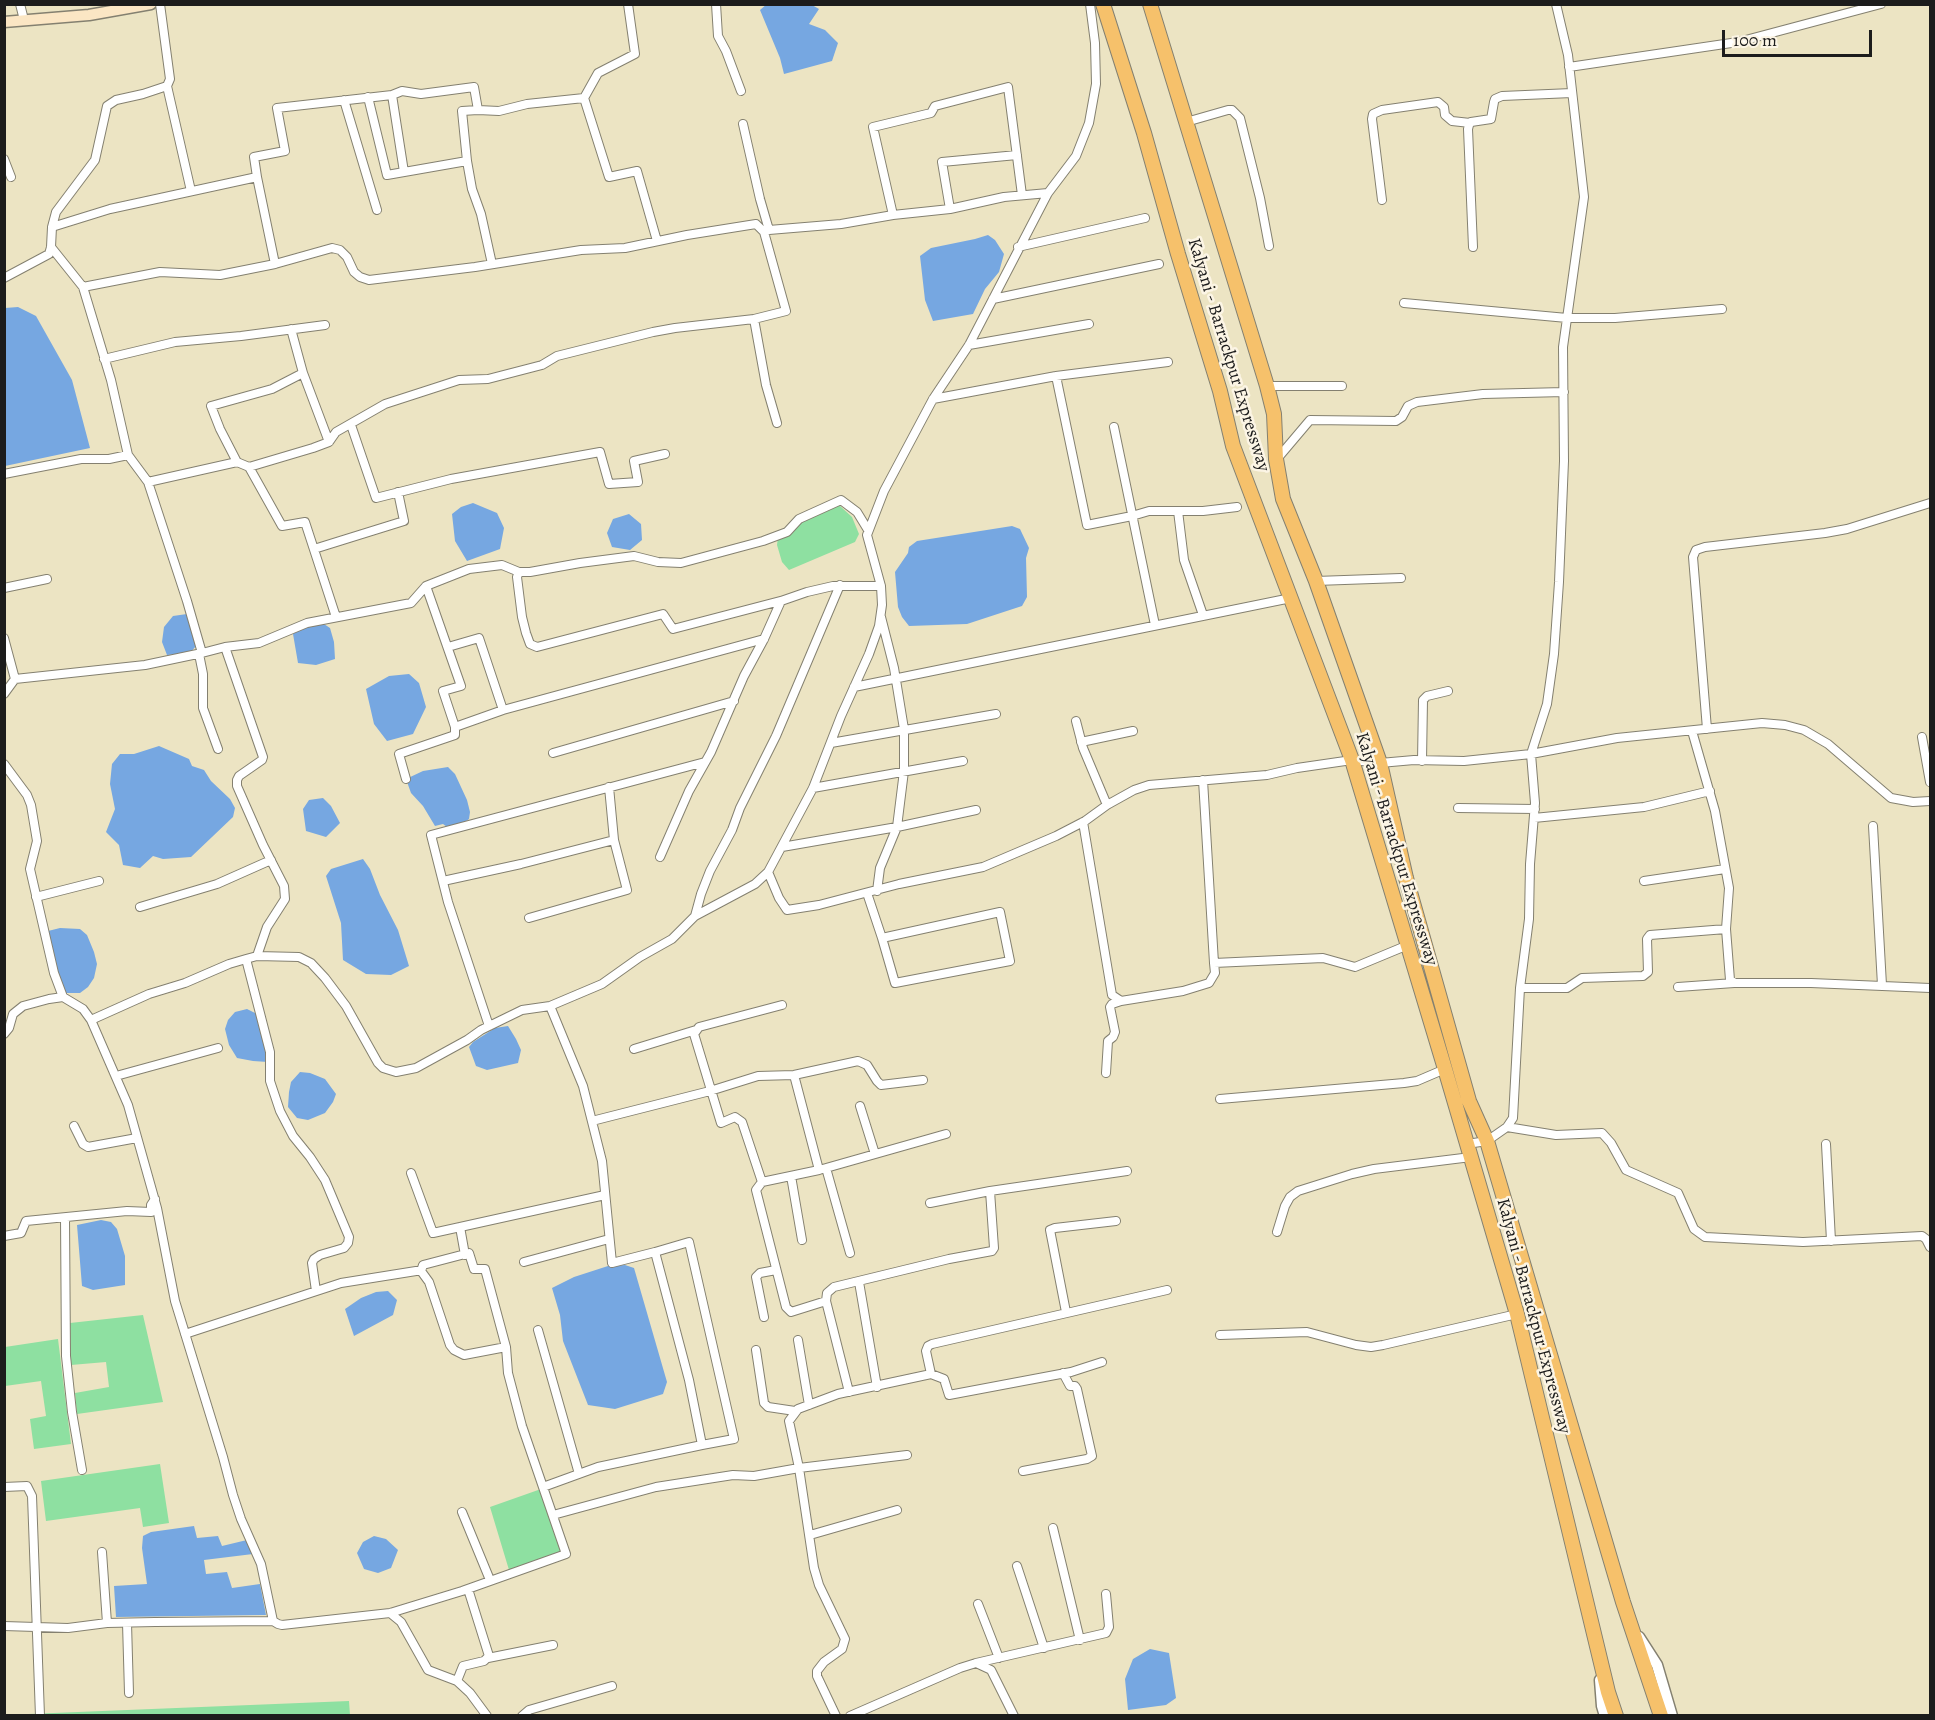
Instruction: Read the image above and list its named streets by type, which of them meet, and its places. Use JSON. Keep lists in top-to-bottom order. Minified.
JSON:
{"streets":{"highway":["Kalyani - Barrackpur Expressway"]},"scale_bar":"100 m"}
